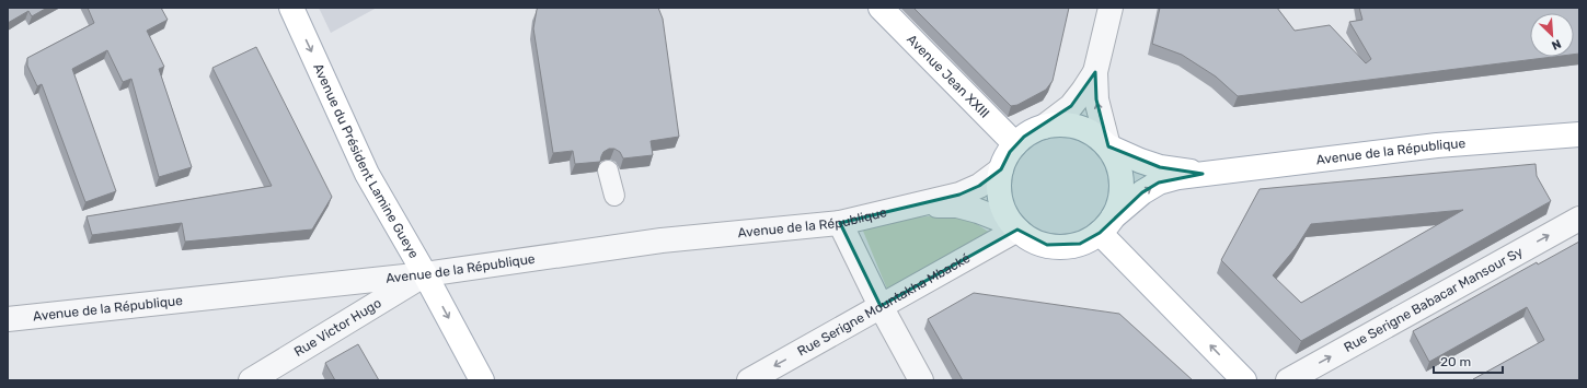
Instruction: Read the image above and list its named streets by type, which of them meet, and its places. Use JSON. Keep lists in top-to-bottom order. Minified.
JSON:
{"streets":{"main road":["Avenue Jean XXIII","Avenue de la République","Avenue du Président Lamine Gueye"],"street":["Rue Serigne Babacar Mansour Sy","Rue Serigne Mountakha Mbacké","Rue Victor Hugo"]},"crossings":[["Avenue Jean XXIII","Avenue de la République"],["Avenue Jean XXIII","Rue Serigne Mountakha Mbacké"],["Avenue de la République","Avenue du Président Lamine Gueye"],["Avenue de la République","Rue Serigne Mountakha Mbacké"],["Avenue de la République","Rue Victor Hugo"],["Avenue du Président Lamine Gueye","Rue Victor Hugo"]],"one_way":["Avenue du Président Lamine Gueye","Rue Serigne Babacar Mansour Sy","Rue Serigne Mountakha Mbacké"],"scale_bar":"20 m","north":"bottom right"}
